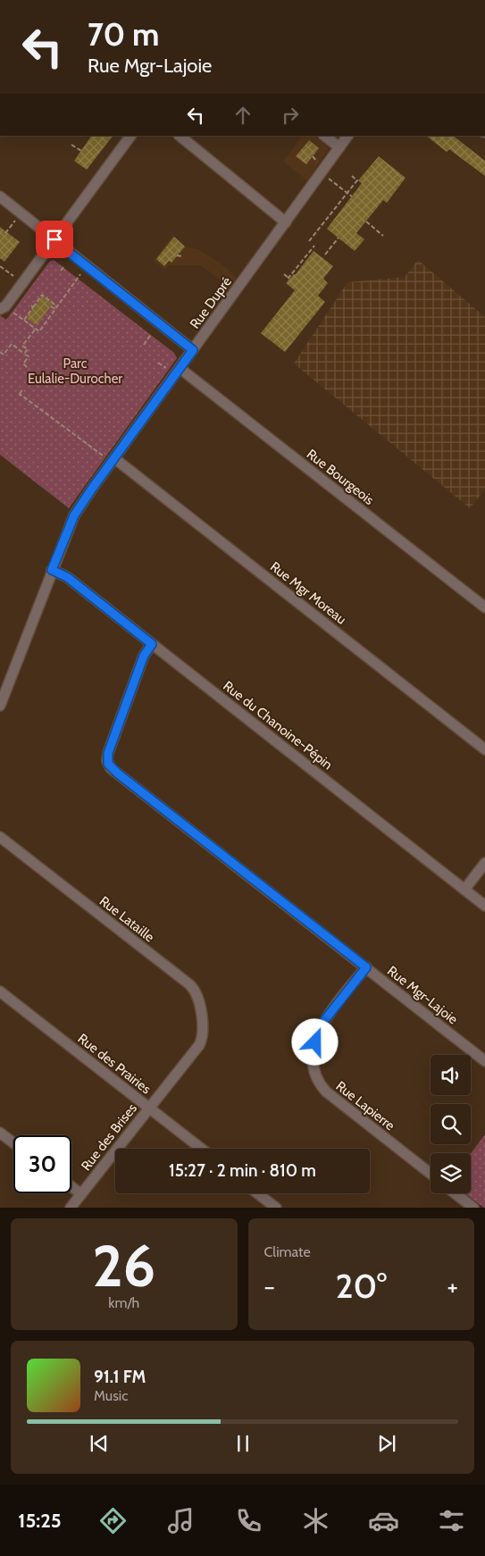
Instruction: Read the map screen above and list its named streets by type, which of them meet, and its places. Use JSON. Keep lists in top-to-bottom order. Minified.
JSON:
{"streets":{"street":["Rue Dupré","Rue Bourgeois","Rue Mgr Moreau","Rue du Chanoine-Pépin","Rue Lataille","Rue Mgr-Lajoie","Rue des Prairies","Rue Lapierre","Rue des Brises"]},"crossings":[["Rue Dupré","Rue Bourgeois"],["Rue Dupré","Rue Mgr Moreau"],["Rue Dupré","Rue du Chanoine-Pépin"],["Rue du Chanoine-Pépin","Rue Mgr-Lajoie"],["Rue Lataille","Rue des Brises"],["Rue Mgr-Lajoie","Rue Lapierre"],["Rue des Prairies","Rue des Brises"]],"parks":["Parc Eulalie-Durocher"],"page":{"turn":["70 m","Rue Mgr-Lajoie"],"limit":"30","trip":"15:27 · 2 min · 810 m","tile":[["26","km/h"],"Climate"],"heat":["−","20°","+"],"song":["91.1 FM","Music"],"tabs":"15:25"}}
